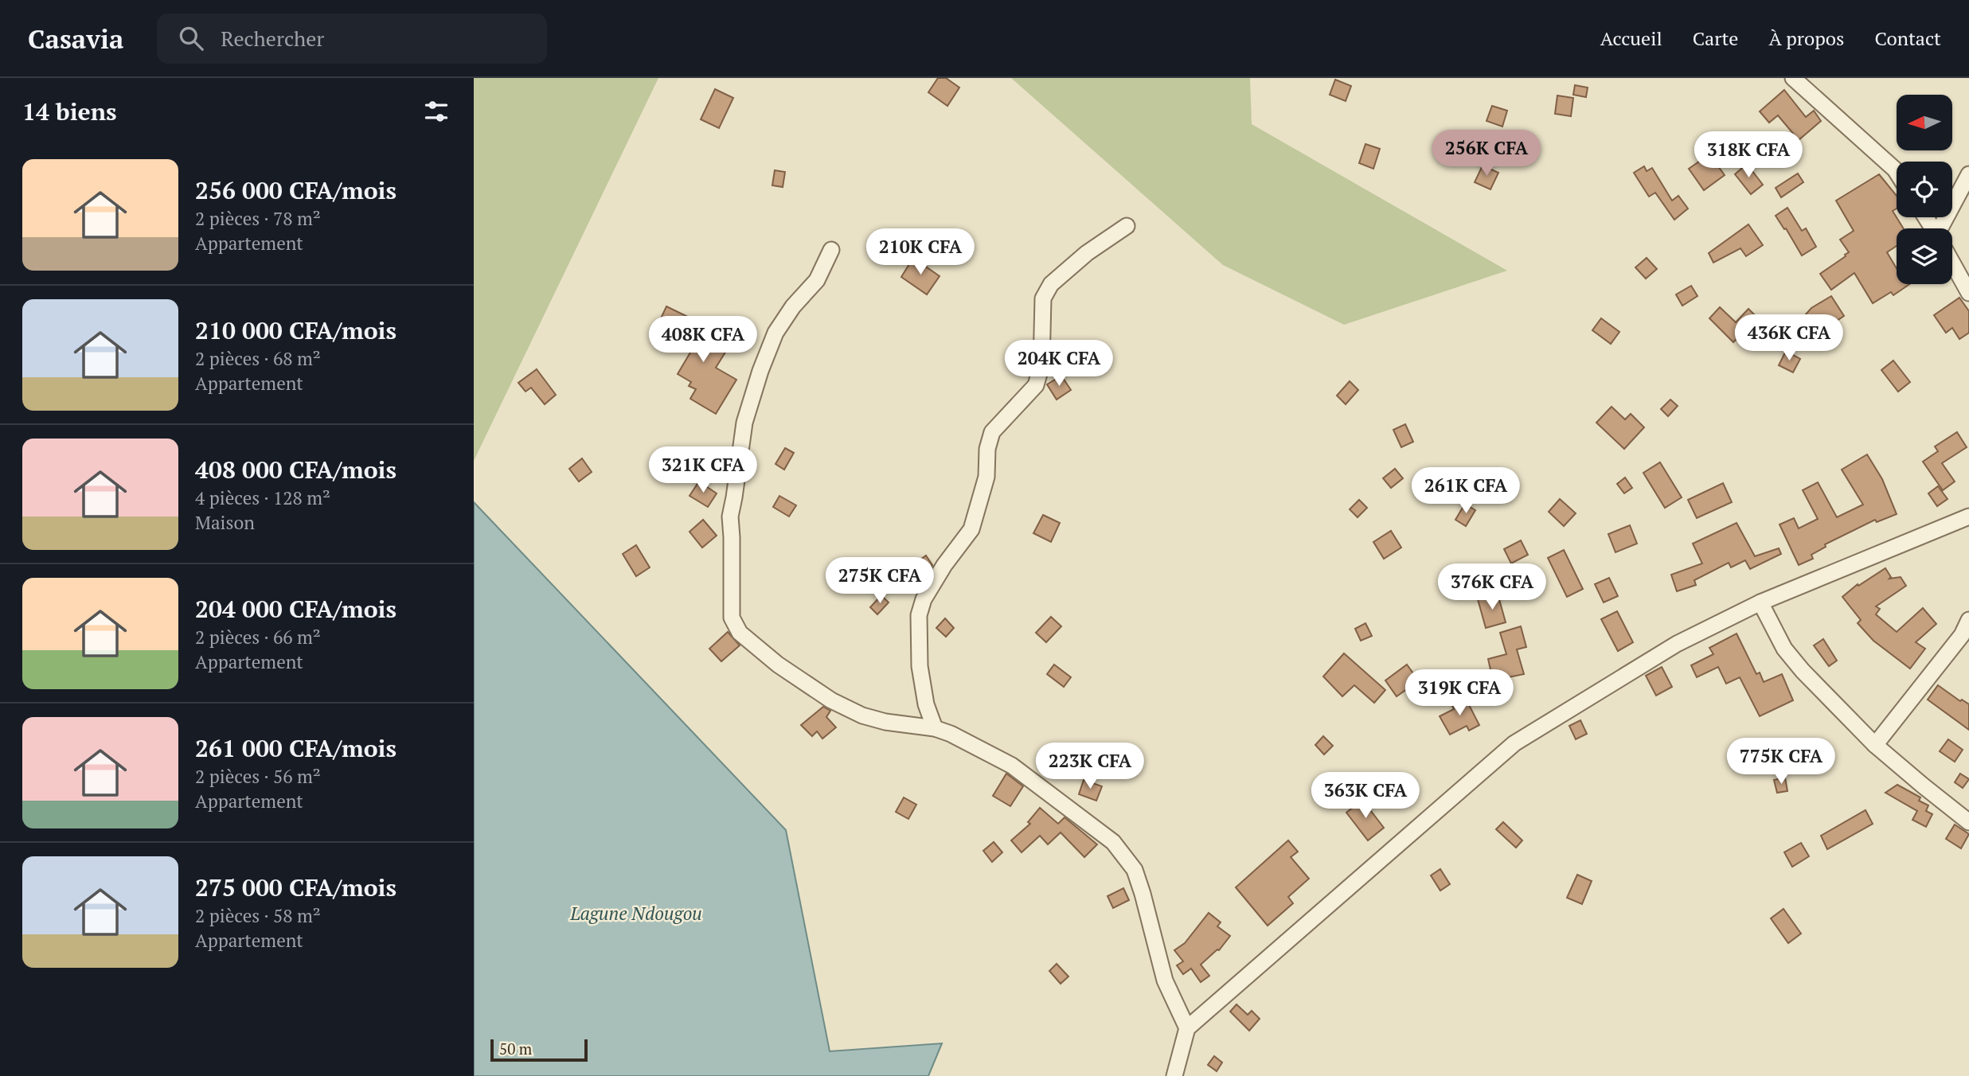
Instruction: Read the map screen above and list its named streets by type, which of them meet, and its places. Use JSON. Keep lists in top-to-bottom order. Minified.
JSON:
{"water":["Lagune Ndougou"],"scale_bar":"50 m","north":"left","page":{"header":"Casavia","search":"Rechercher","nav":["Accueil","Carte","À propos","Contact"],"heading":"14 biens","price":["256K CFA","318K CFA","210K CFA","436K CFA","408K CFA","204K CFA","321K CFA","261K CFA","275K CFA","376K CFA","319K CFA","775K CFA","223K CFA","363K CFA"],"list":[{"name":"256 000 CFA/mois","note":"2 pièces · 78 m² · Appartement"},{"name":"210 000 CFA/mois","note":"2 pièces · 68 m² · Appartement"},{"name":"408 000 CFA/mois","note":"4 pièces · 128 m² · Maison"},{"name":"204 000 CFA/mois","note":"2 pièces · 66 m² · Appartement"},{"name":"261 000 CFA/mois","note":"2 pièces · 56 m² · Appartement"},{"name":"275 000 CFA/mois","note":"2 pièces · 58 m² · Appartement"}],"scale":"50 m"}}
